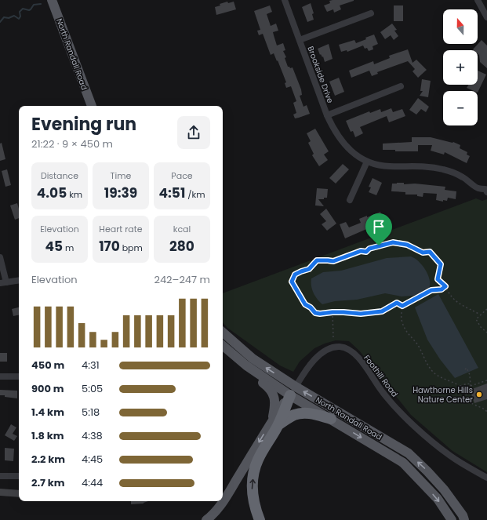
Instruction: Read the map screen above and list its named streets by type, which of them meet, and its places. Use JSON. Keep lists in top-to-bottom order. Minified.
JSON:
{"streets":{"main road":["North Randall Road"],"street":["Brookside Drive","Foothill Road"]},"crossings":[["North Randall Road","Foothill Road"]],"places":["Hawthorne Hills Nature Center"],"north":"top","page":{"map_buttons":["+","−"],"heading":["Evening run","21:22 · 9 × 450 m"],"stats":[["Distance","4.05 km"],["Time","19:39"],["Pace","4:51 /km"],["Elevation","45 m"],["Heart rate","170 bpm"],["kcal","280"]],"chart":["Elevation","242–247 m"],"list":[{"name":"450 m","note":"4:31"},{"name":"900 m","note":"5:05"},{"name":"1.4 km","note":"5:18"},{"name":"1.8 km","note":"4:38"},{"name":"2.2 km","note":"4:45"},{"name":"2.7 km","note":"4:44"}]}}
